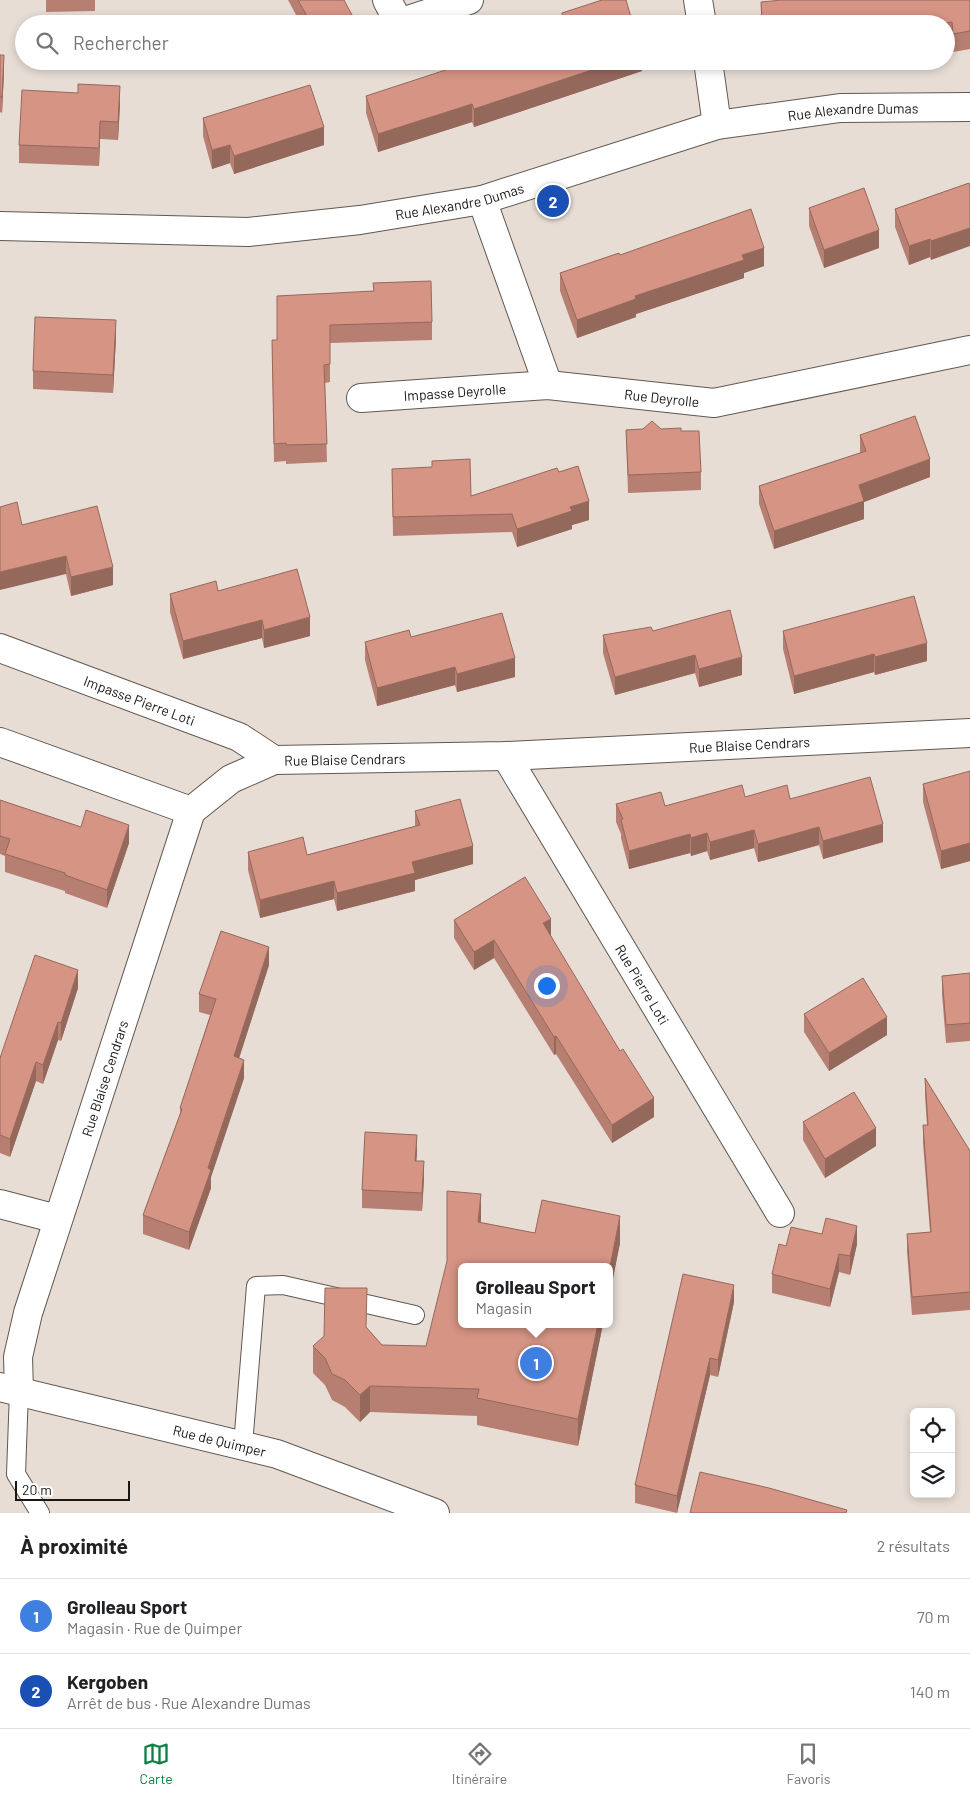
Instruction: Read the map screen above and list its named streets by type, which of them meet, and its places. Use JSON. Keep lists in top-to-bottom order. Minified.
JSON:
{"streets":{"street":["Rue Alexandre Dumas","Impasse Deyrolle","Rue Deyrolle","Impasse Pierre Loti","Rue Blaise Cendrars","Rue Pierre Loti","Rue de Quimper"]},"crossings":[["Impasse Deyrolle","Rue Deyrolle"],["Impasse Pierre Loti","Rue Blaise Cendrars"],["Rue Blaise Cendrars","Rue Pierre Loti"],["Rue Blaise Cendrars","Rue de Quimper"]],"scale_bar":"20 m","page":{"search":"Rechercher","pins":["2","1"],"popup":["Grolleau Sport","Magasin"],"scale":"20 m","heading":["À proximité","2 résultats"],"list":[{"mark":"1","name":"Grolleau Sport","note":"Magasin · Rue de Quimper","value":"70 m"},{"mark":"2","name":"Kergoben","note":"Arrêt de bus · Rue Alexandre Dumas","value":"140 m"}],"nav":["Carte","Itinéraire","Favoris"]}}
